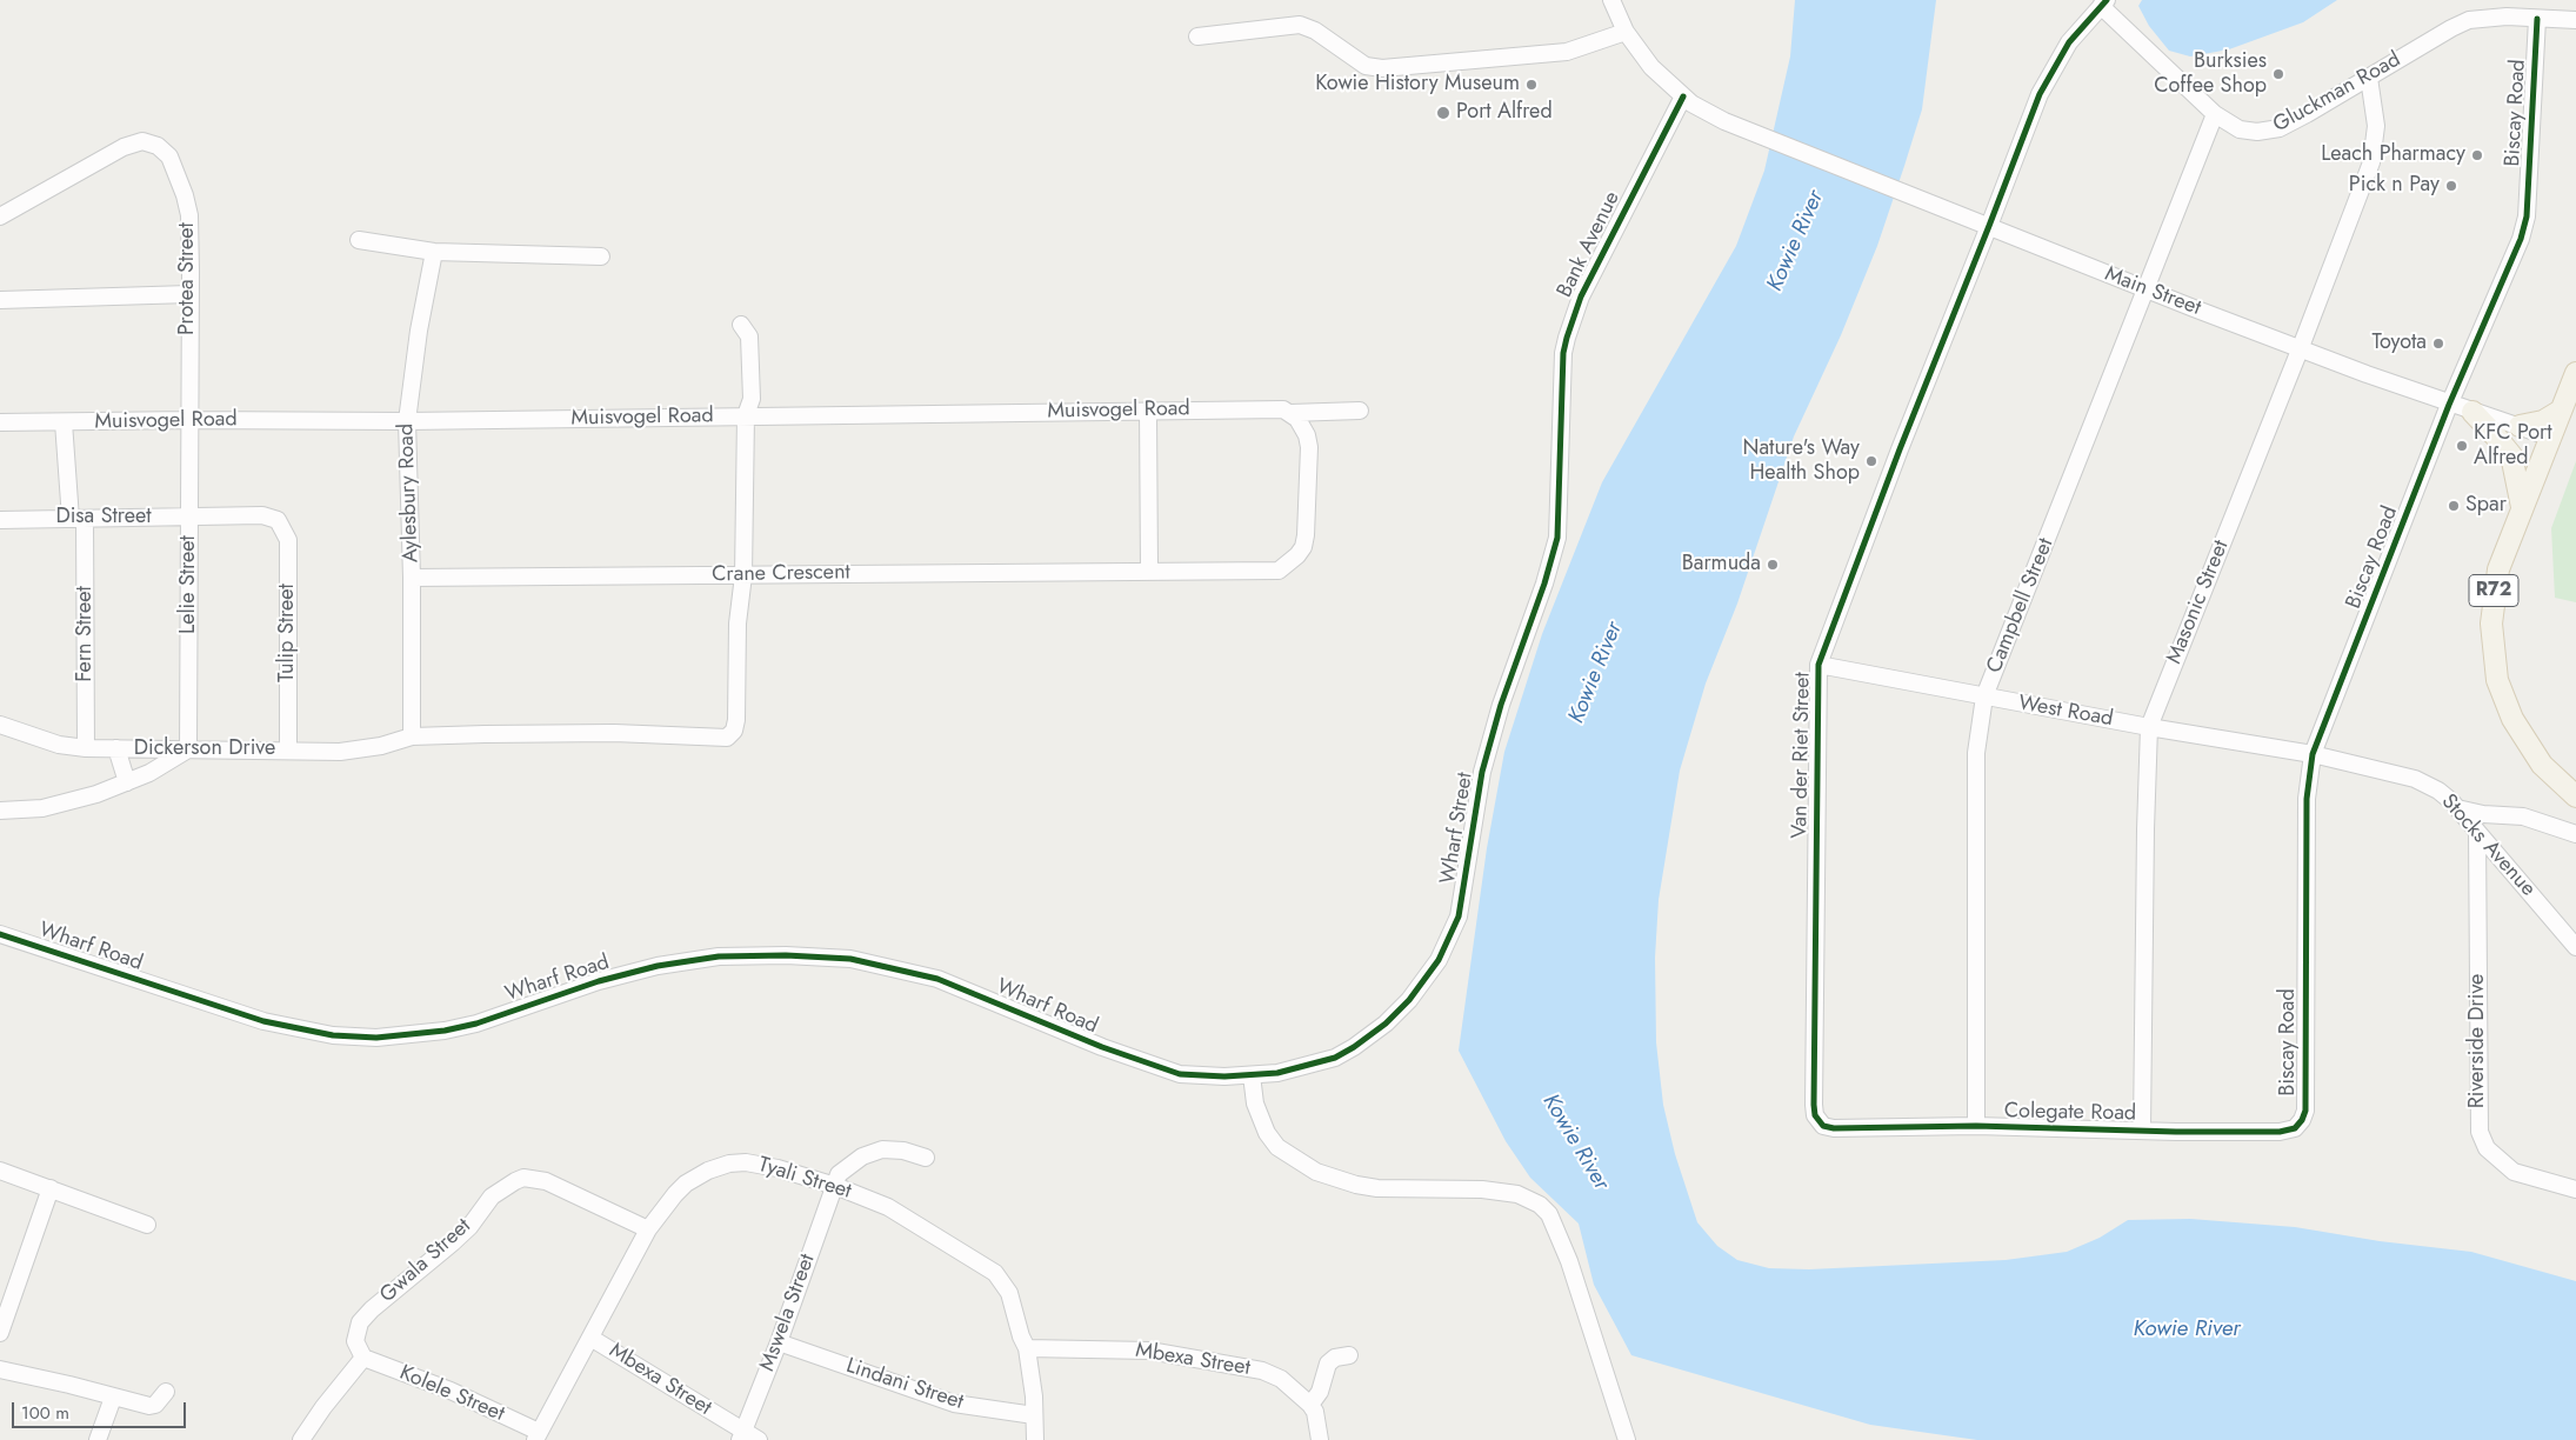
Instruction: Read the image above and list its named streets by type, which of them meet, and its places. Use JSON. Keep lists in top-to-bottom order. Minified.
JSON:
{"streets":{"main road":["R72"],"street":["Gluckman Road","Biscay Road","Bank Avenue","Protea Street","Main Street","Muisvogel Road","Aylesbury Road","Disa Street","Crane Crescent","Lelie Street","Masonic Street","Campbell Street","Tulip Street","Fern Street","West Road","Dickerson Drive","Van der Riet Street","Wharf Street","Stocks Avenue","Wharf Road","Riverside Drive","Colegate Road","Tyali Street","Gwala Street","Mswela Street","Mbexa Street","Lindani Street","Kolele Street"]},"crossings":[["Gluckman Road","Biscay Road"],["Gluckman Road","Masonic Street"],["Gluckman Road","Campbell Street"],["Gluckman Road","Van der Riet Street"],["Biscay Road","Main Street"],["Biscay Road","West Road"],["Biscay Road","Stocks Avenue"],["Biscay Road","Colegate Road"],["Bank Avenue","Main Street"],["Bank Avenue","Wharf Street"],["Protea Street","Muisvogel Road"],["Protea Street","Lelie Street"],["Main Street","R72"],["Main Street","Masonic Street"],["Main Street","Campbell Street"],["Main Street","Van der Riet Street"],["Muisvogel Road","Aylesbury Road"],["Muisvogel Road","Crane Crescent"],["Muisvogel Road","Lelie Street"],["Muisvogel Road","Fern Street"],["Aylesbury Road","Crane Crescent"],["Aylesbury Road","Dickerson Drive"],["Disa Street","Lelie Street"],["Disa Street","Tulip Street"],["Disa Street","Fern Street"],["Crane Crescent","Dickerson Drive"],["Lelie Street","Dickerson Drive"],["Masonic Street","West Road"],["Masonic Street","Colegate Road"],["Campbell Street","West Road"],["Campbell Street","Colegate Road"],["Tulip Street","Dickerson Drive"],["Fern Street","Dickerson Drive"],["West Road","Van der Riet Street"],["West Road","Stocks Avenue"],["Van der Riet Street","Colegate Road"],["Wharf Street","Wharf Road"],["Stocks Avenue","Riverside Drive"],["Tyali Street","Gwala Street"],["Tyali Street","Mswela Street"],["Tyali Street","Mbexa Street"],["Tyali Street","Lindani Street"],["Tyali Street","Kolele Street"],["Gwala Street","Kolele Street"],["Mswela Street","Mbexa Street"],["Mswela Street","Lindani Street"]],"water":["Kowie River"],"places":["Burksies Coffee Shop","Kowie History Museum","Port Alfred","Leach Pharmacy","Pick n Pay","Toyota","KFC Port Alfred","Nature's Way Health Shop","Spar","Barmuda"],"scale_bar":"100 m"}
